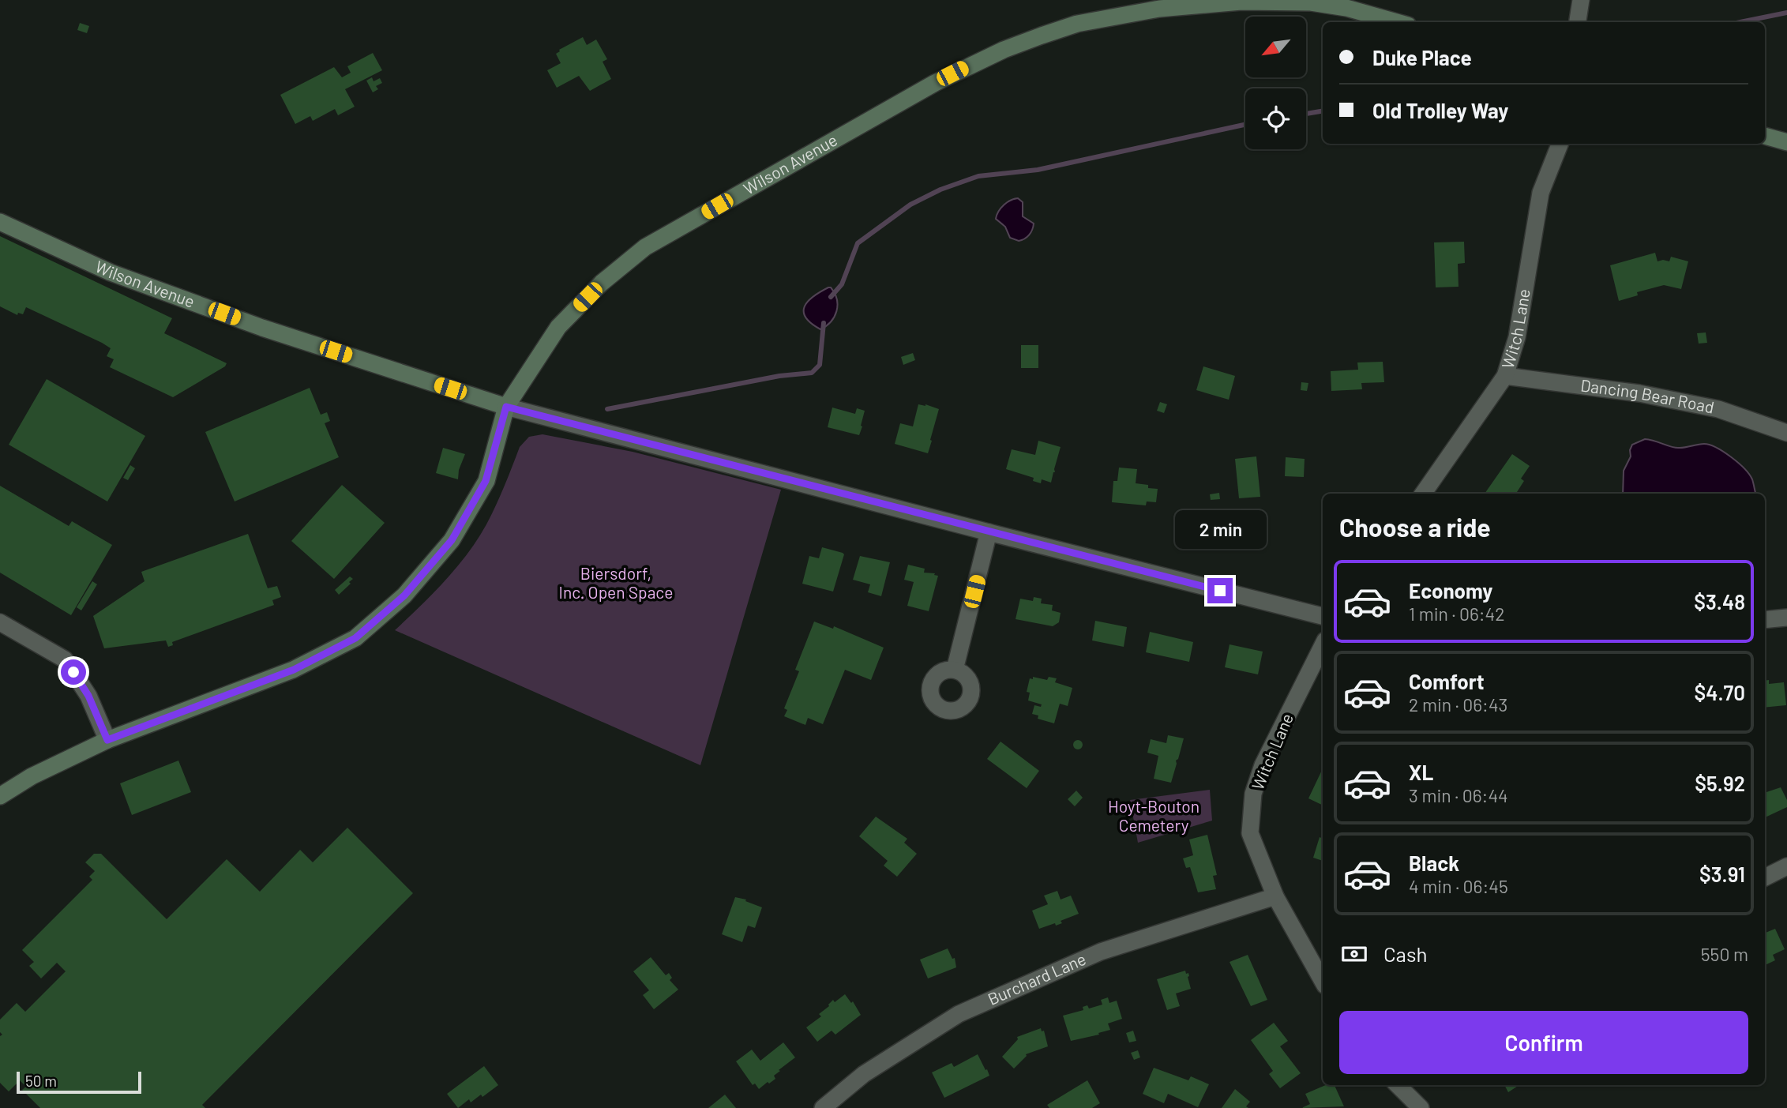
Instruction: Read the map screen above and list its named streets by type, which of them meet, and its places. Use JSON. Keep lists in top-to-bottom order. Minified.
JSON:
{"streets":{"main road":["Wilson Avenue"],"street":["Witch Lane","Dancing Bear Road","Burchard Lane"]},"crossings":[["Witch Lane","Dancing Bear Road"],["Witch Lane","Burchard Lane"]],"parks":["Biersdorf, Inc. Open Space","Hoyt-Bouton Cemetery"],"scale_bar":"50 m","north":"bottom left","page":{"banner":["Duke Place","Old Trolley Way"],"heading":"Choose a ride","bubble":"2 min","list":[{"name":"Economy","note":"1 min · 06:42","value":"$3.48"},{"name":"Comfort","note":"2 min · 06:43","value":"$4.70"},{"name":"XL","note":"3 min · 06:44","value":"$5.92"},{"name":"Black","note":"4 min · 06:45","value":"$3.91"}],"pay":["Cash","550 m"],"buttons":"Confirm","scale":"50 m"}}
